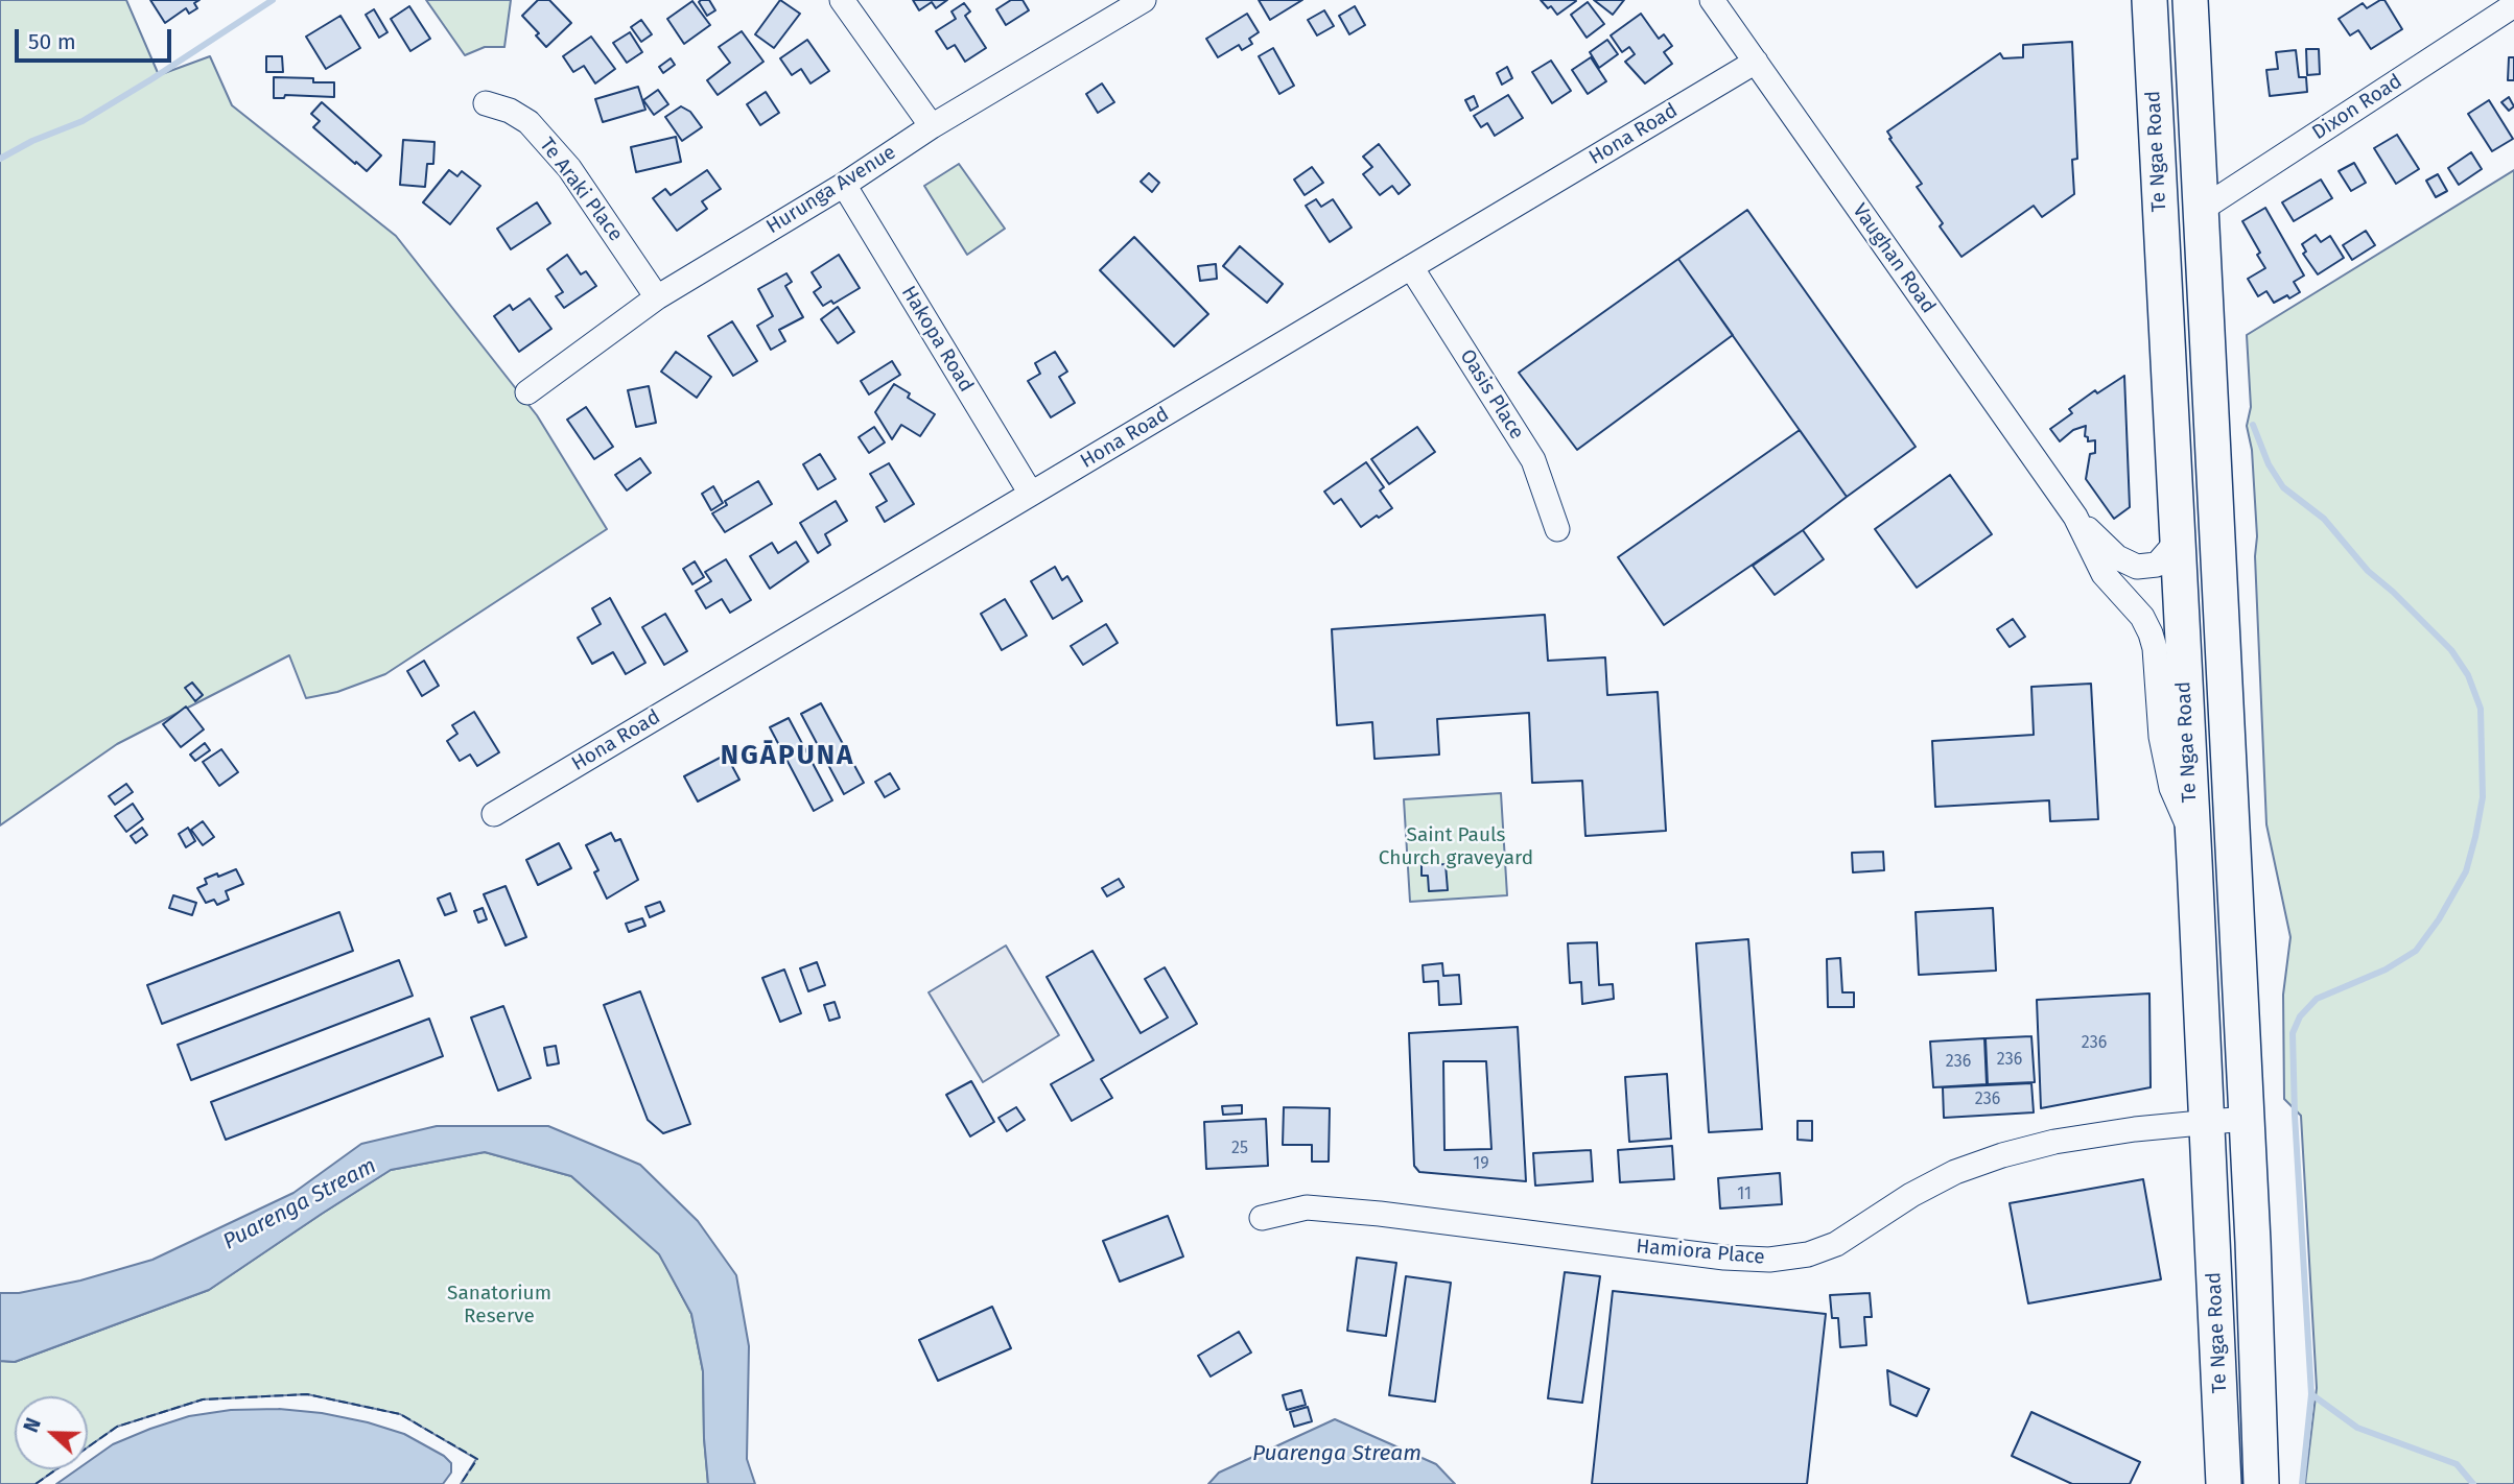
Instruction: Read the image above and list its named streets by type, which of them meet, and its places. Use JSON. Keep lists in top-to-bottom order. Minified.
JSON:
{"streets":{"highway":["Te Ngae Road"],"street":["Dixon Road","Hona Road","Te Araki Place","Hurunga Avenue","Vaughan Road","Hakopa Road","Oasis Place","Hamiora Place"]},"crossings":[["Dixon Road","Te Ngae Road"],["Hona Road","Vaughan Road"],["Hona Road","Hakopa Road"],["Hona Road","Oasis Place"],["Te Ngae Road","Vaughan Road"],["Te Ngae Road","Hamiora Place"],["Te Araki Place","Hurunga Avenue"],["Hurunga Avenue","Hakopa Road"]],"districts":["NGĀPUNA"],"water":["Puarenga Stream"],"parks":["Saint Pauls Church graveyard","Sanatorium Reserve"],"house_numbers":["236","236","236","236","25","19","11"],"scale_bar":"50 m","north":"left"}
